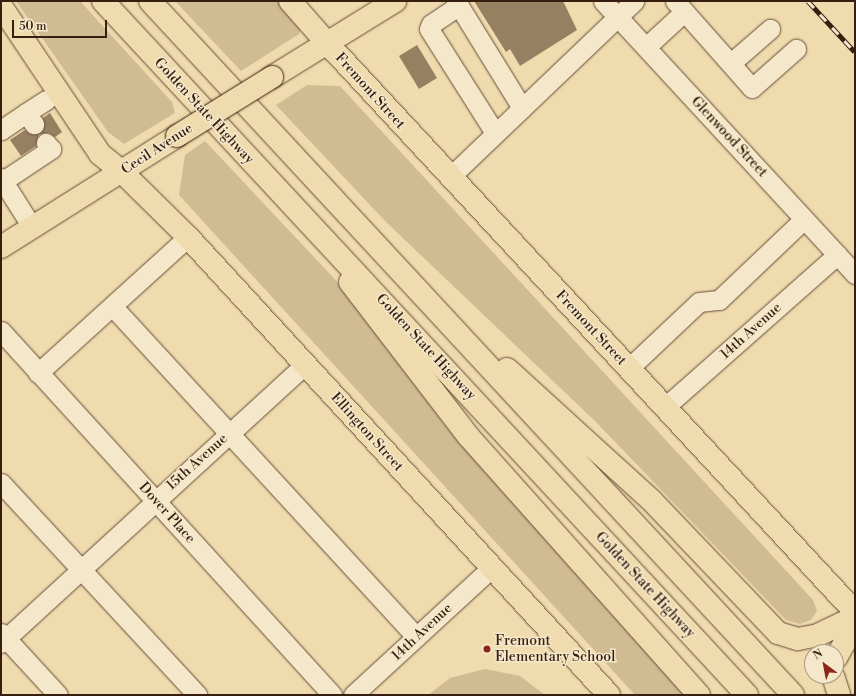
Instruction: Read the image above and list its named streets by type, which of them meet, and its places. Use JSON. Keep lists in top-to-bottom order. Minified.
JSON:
{"streets":{"main road":["Fremont Street","Golden State Highway","Cecil Avenue","Ellington Street"],"street":["Glenwood Street","14th Avenue","15th Avenue","Dover Place"]},"crossings":[["Fremont Street","Cecil Avenue"],["Fremont Street","14th Avenue"],["Glenwood Street","14th Avenue"],["Cecil Avenue","Ellington Street"],["14th Avenue","Ellington Street"],["Ellington Street","15th Avenue"],["15th Avenue","Dover Place"]],"places":["Fremont Elementary School"],"scale_bar":"50 m","north":"top left"}
